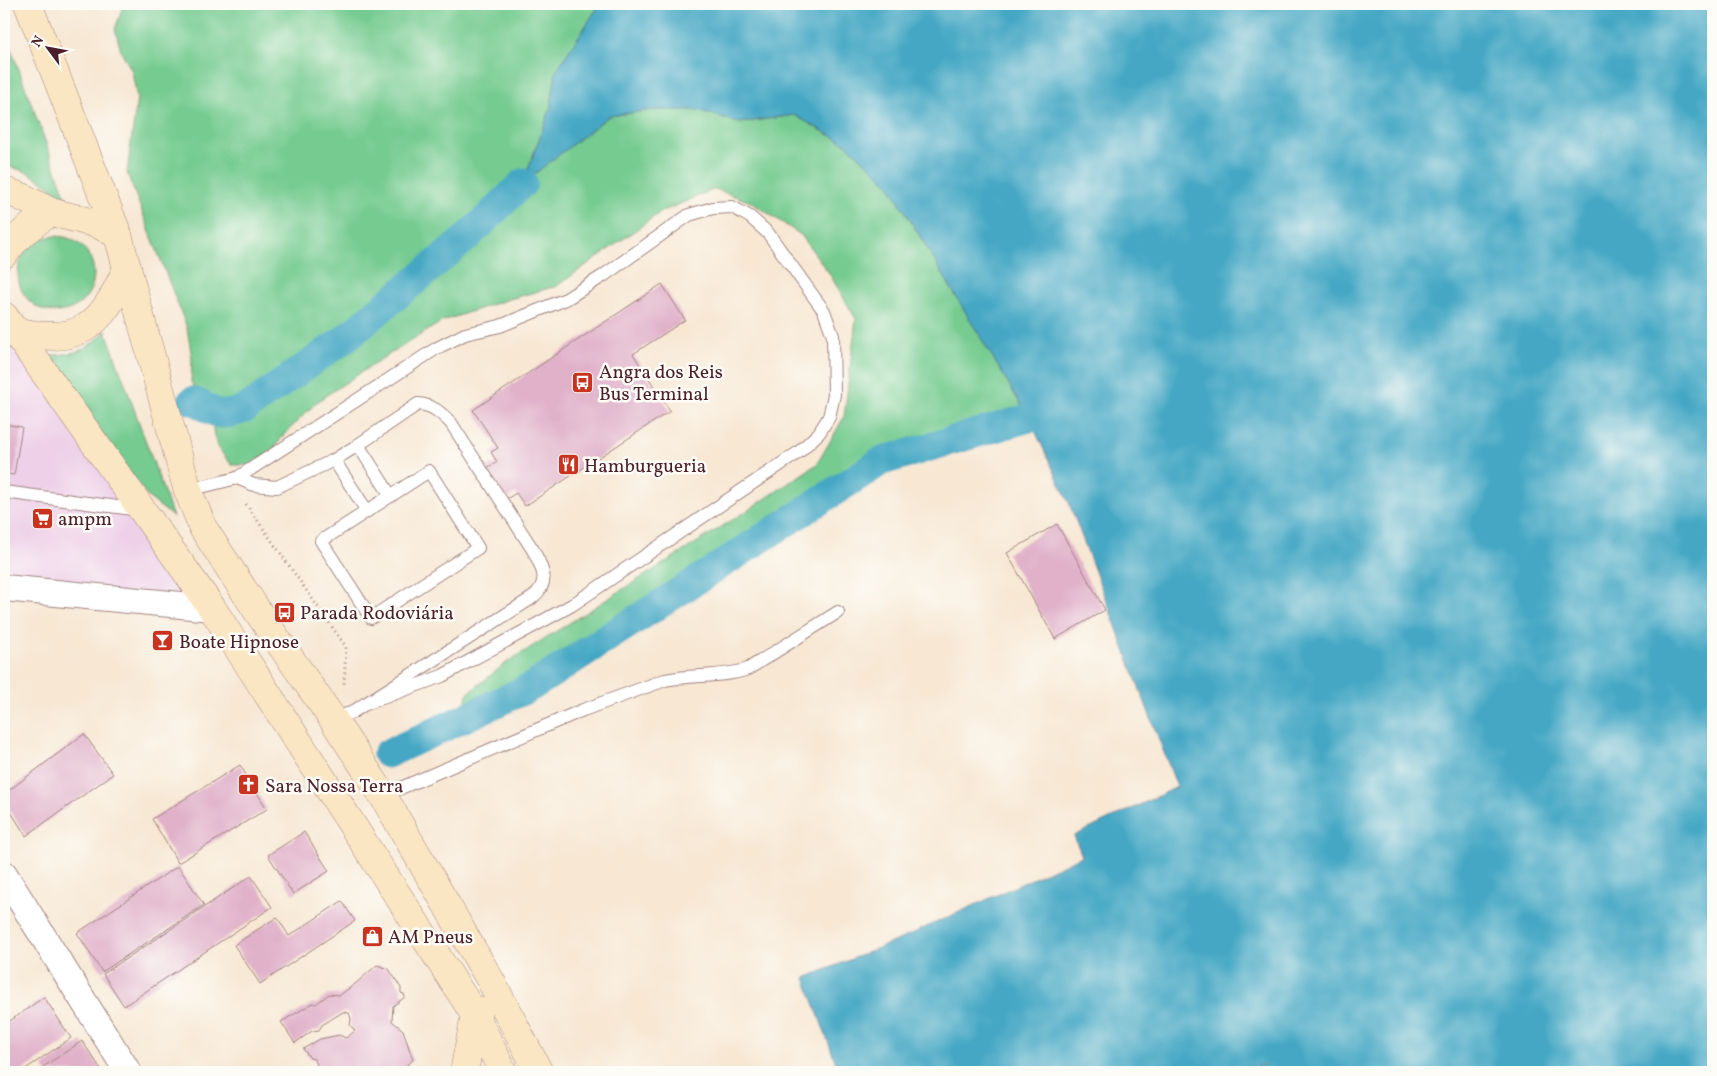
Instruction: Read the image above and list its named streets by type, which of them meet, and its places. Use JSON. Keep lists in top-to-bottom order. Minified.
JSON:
{"places":{"bus stop":["Angra dos Reis Bus Terminal","Parada Rodoviária"],"restaurant":["Hamburgueria"],"supermarket":["ampm"],"bar":["Boate Hipnose"],"church":["Sara Nossa Terra"],"shop":["AM Pneus"]},"north":"top left"}
